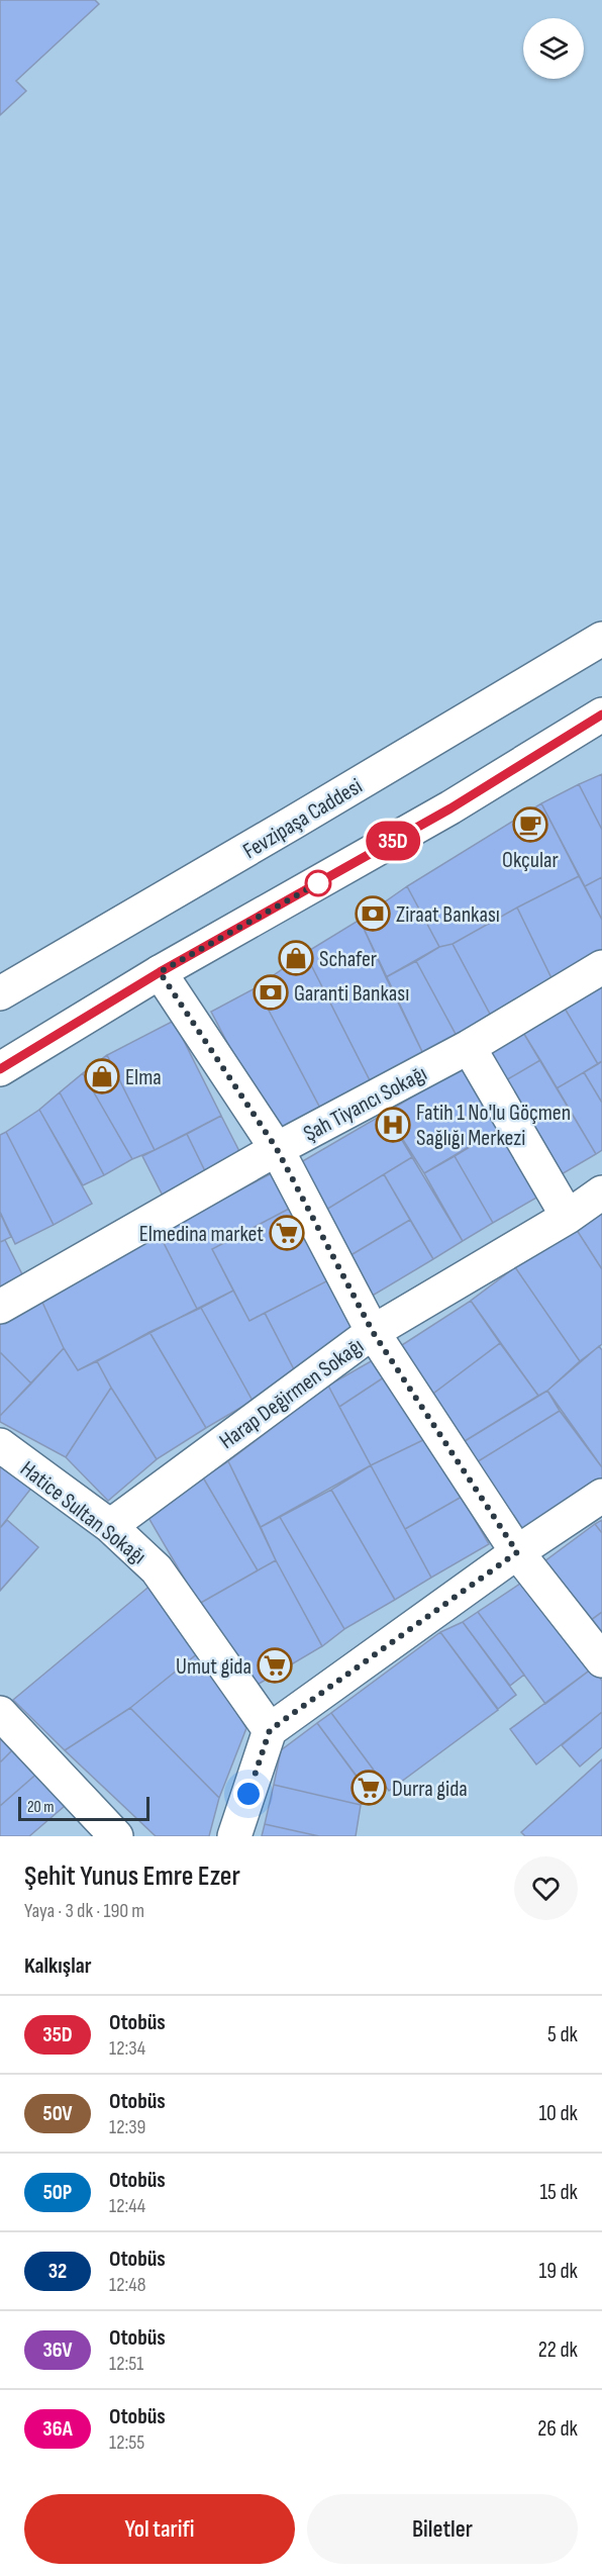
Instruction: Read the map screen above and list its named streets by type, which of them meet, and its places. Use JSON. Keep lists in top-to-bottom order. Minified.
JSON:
{"streets":{"street":["Fevzipaşa Caddesi","Şah Tiyancı Sokağı","Harap Değirmen Sokağı","Hatice Sultan Sokağı"]},"crossings":[["Harap Değirmen Sokağı","Hatice Sultan Sokağı"]],"places":{"cafe":["Okçular"],"bank":["Ziraat Bankası","Garanti Bankası"],"shop":["Schafer","Elma"],"hospital":["Fatih 1 No'lu Göçmen Sağlığı Merkezi"],"supermarket":["Elmedina market","Umut gida","Durra gida"]},"lines":["bus line 35D"],"scale_bar":"20 m","page":{"on_map":"35D","scale":"20 m","heading":[["Şehit Yunus Emre Ezer","Yaya · 3 dk · 190 m"],"Kalkışlar"],"list":[{"mark":"35D","name":"Otobüs","note":"12:34","value":"5 dk"},{"mark":"50V","name":"Otobüs","note":"12:39","value":"10 dk"},{"mark":"50P","name":"Otobüs","note":"12:44","value":"15 dk"},{"mark":"32","name":"Otobüs","note":"12:48","value":"19 dk"},{"mark":"36V","name":"Otobüs","note":"12:51","value":"22 dk"},{"mark":"36A","name":"Otobüs","note":"12:55","value":"26 dk"}],"buttons":["Yol tarifi","Biletler"]}}
